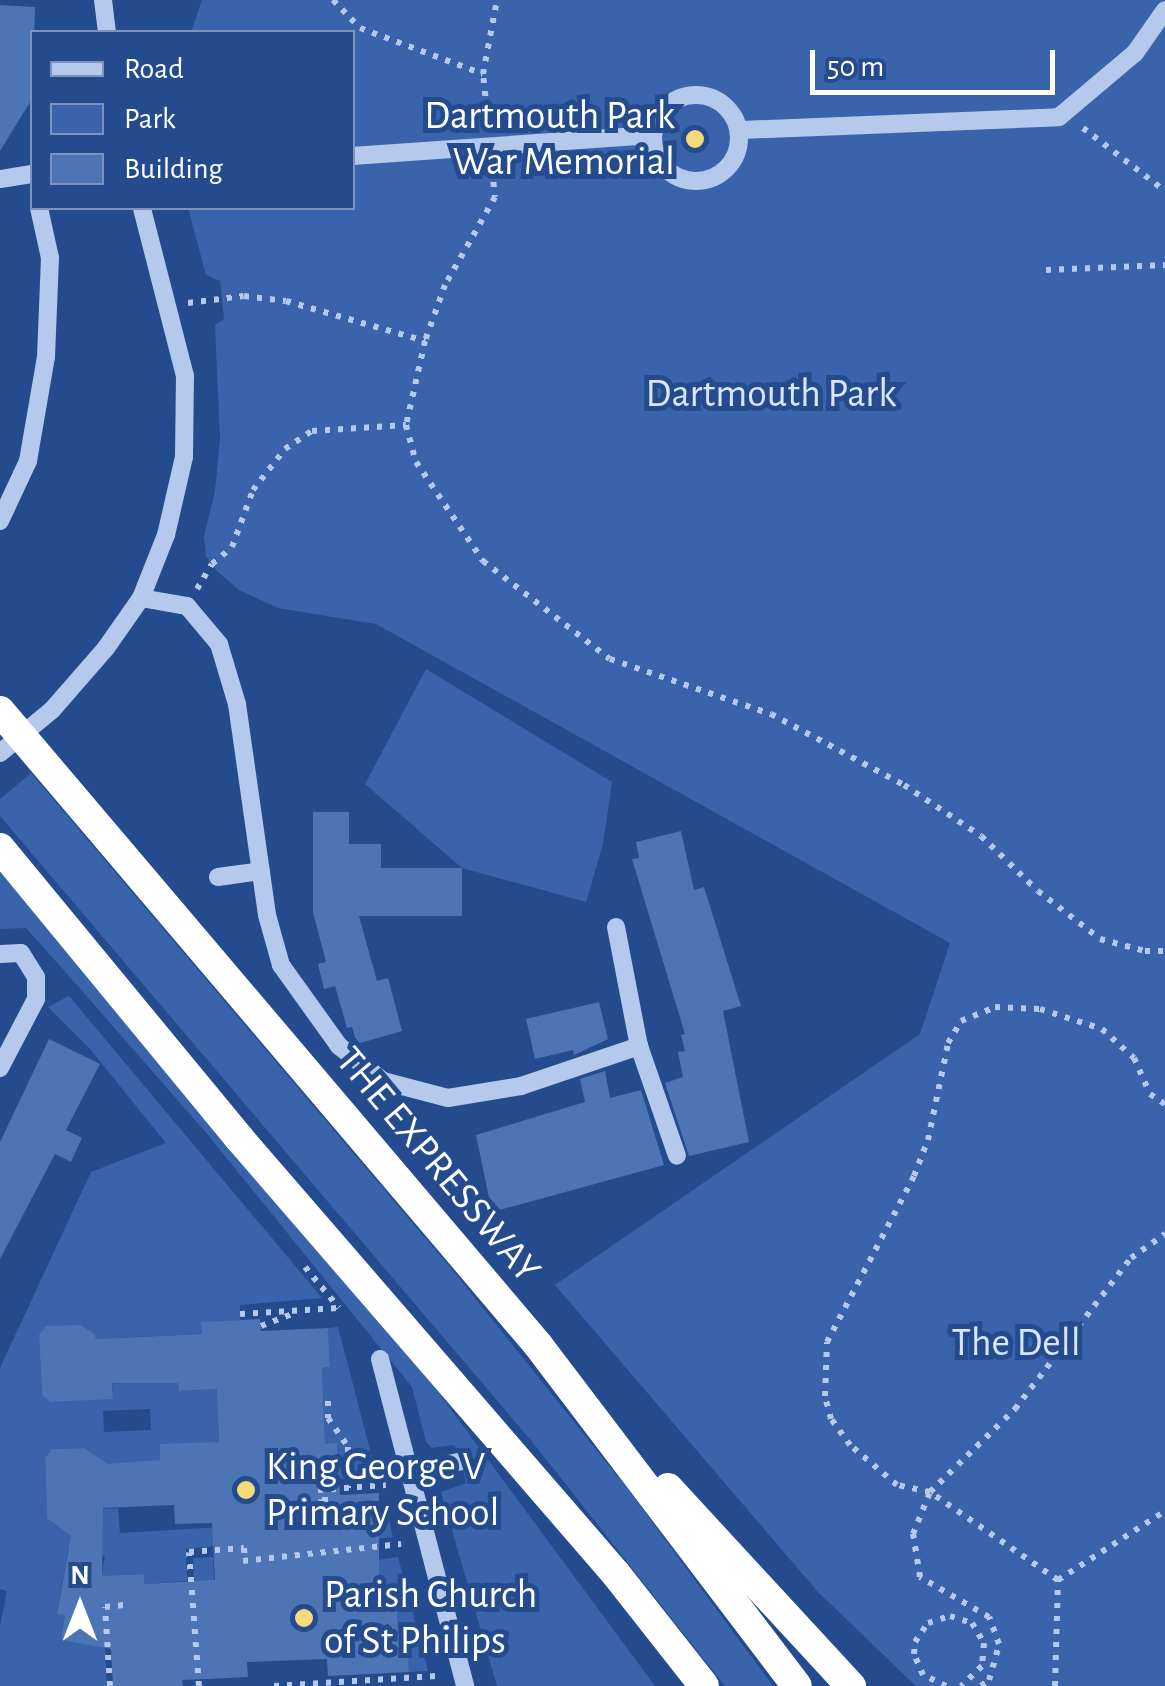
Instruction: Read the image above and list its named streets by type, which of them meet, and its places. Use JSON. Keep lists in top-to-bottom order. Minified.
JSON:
{"streets":{"highway":["THE EXPRESSWAY"]},"parks":["Dartmouth Park","The Dell"],"places":["Dartmouth Park War Memorial","King George V Primary School","Parish Church of St Philips"],"legend":["Road","Park","Building"],"scale_bar":"50 m","north":"top"}
